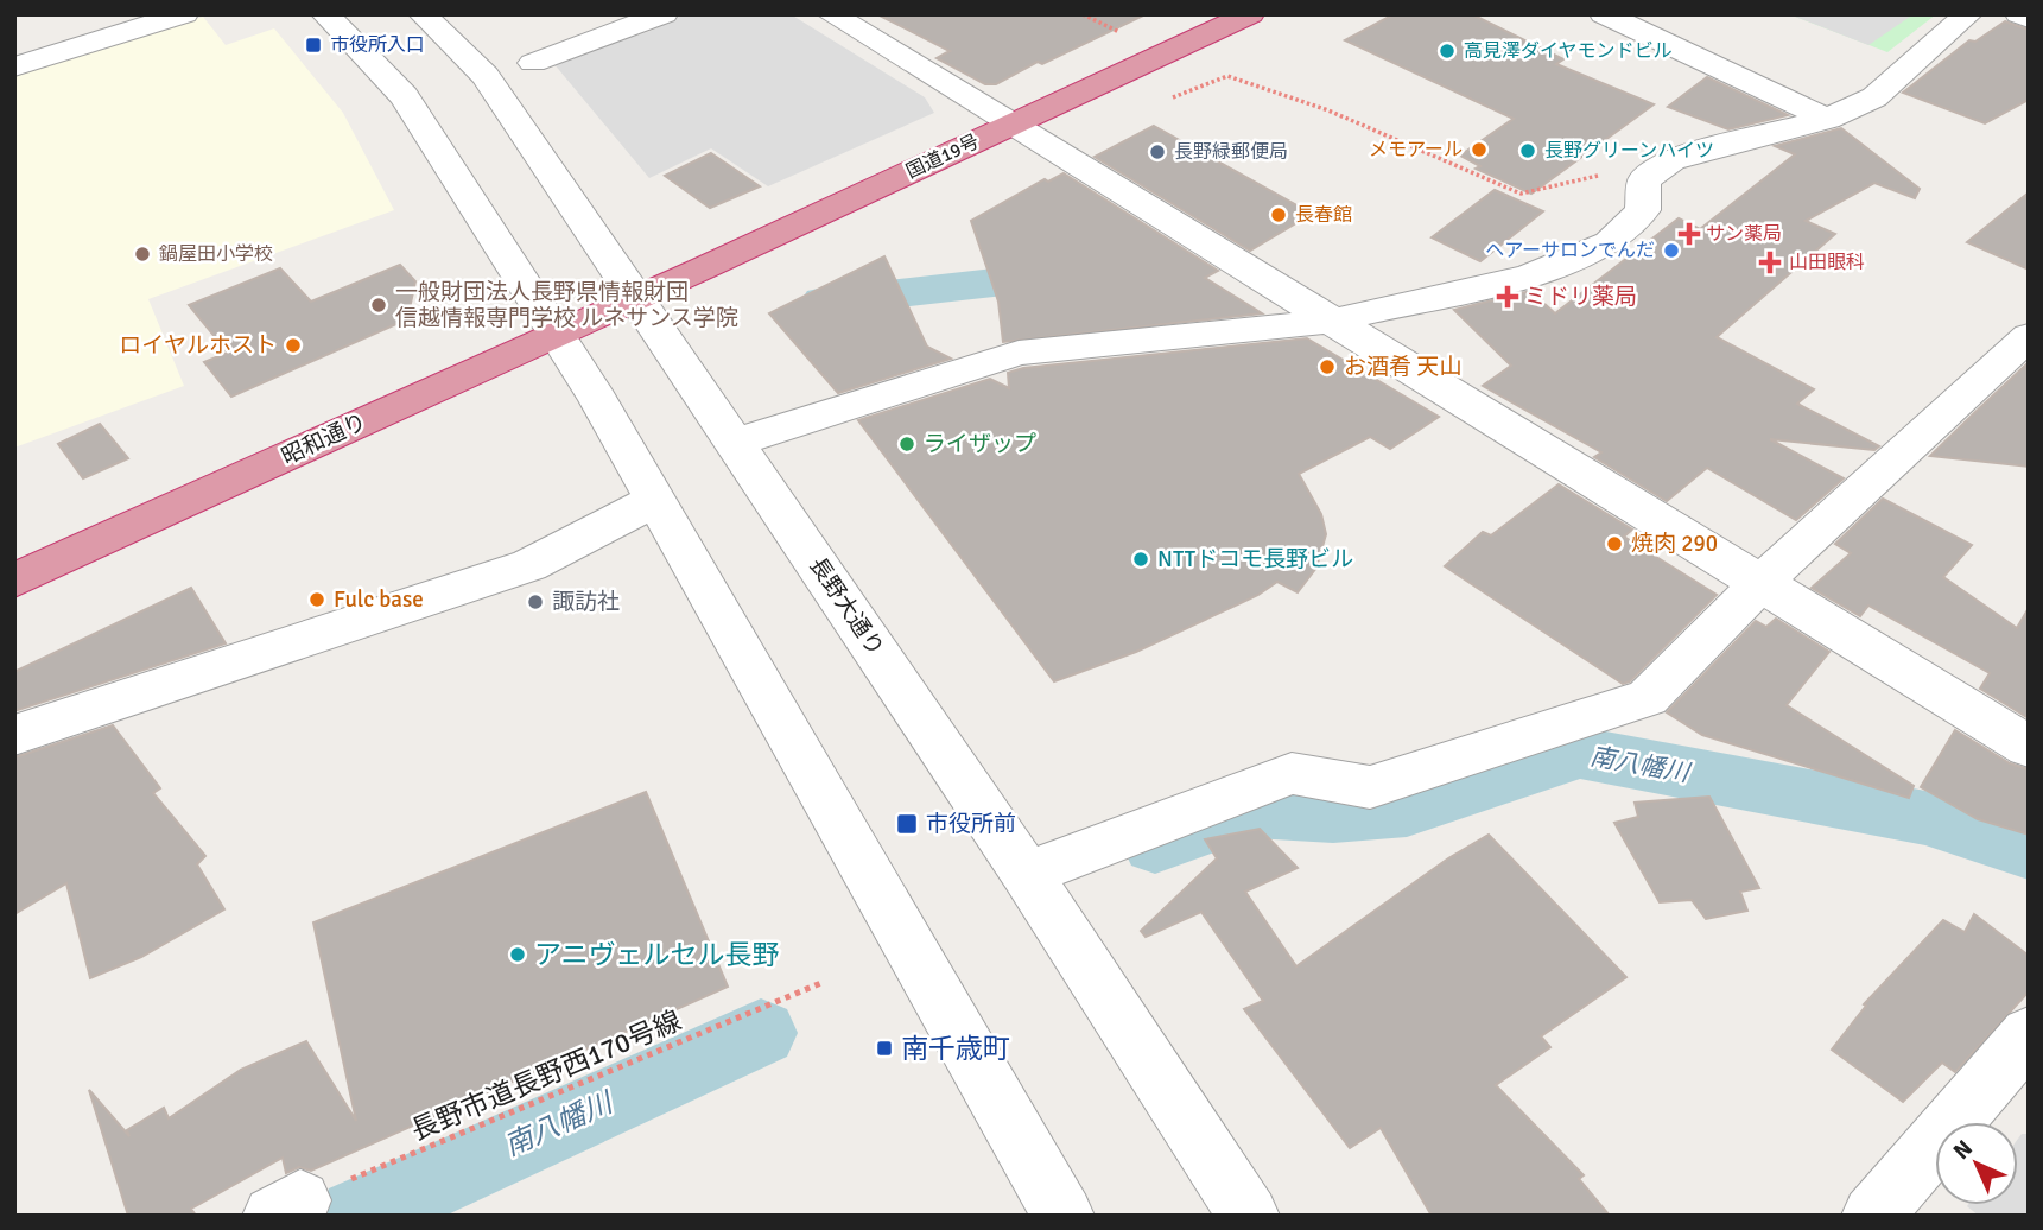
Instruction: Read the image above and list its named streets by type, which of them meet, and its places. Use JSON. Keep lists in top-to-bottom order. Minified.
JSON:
{"streets":{"highway":["国道19号","昭和通り"],"street":["長野大通り"],"path":["長野市道長野西170号線"]},"crossings":[["国道19号","昭和通り"],["国道19号","長野大通り"],["昭和通り","長野大通り"]],"water":["南八幡川"],"places":{"transit":["市役所入口","市役所前","南千歳町"],"other":["高見澤ダイヤモンドビル","メモアール","長野グリーンハイツ","長野緑郵便局","長春館","ヘアーサロンでんだ","鍋屋田小学校","一般財団法人長野県情報財団 信越情報専門学校 ルネサンス学院","ロイヤルホスト","お酒肴 天山","ライザップ","焼肉 290","NTTドコモ長野ビル","Fulc base","諏訪社","アニヴェルセル長野"],"health":["サン薬局","山田眼科","ミドリ薬局"]},"north":"top left"}
